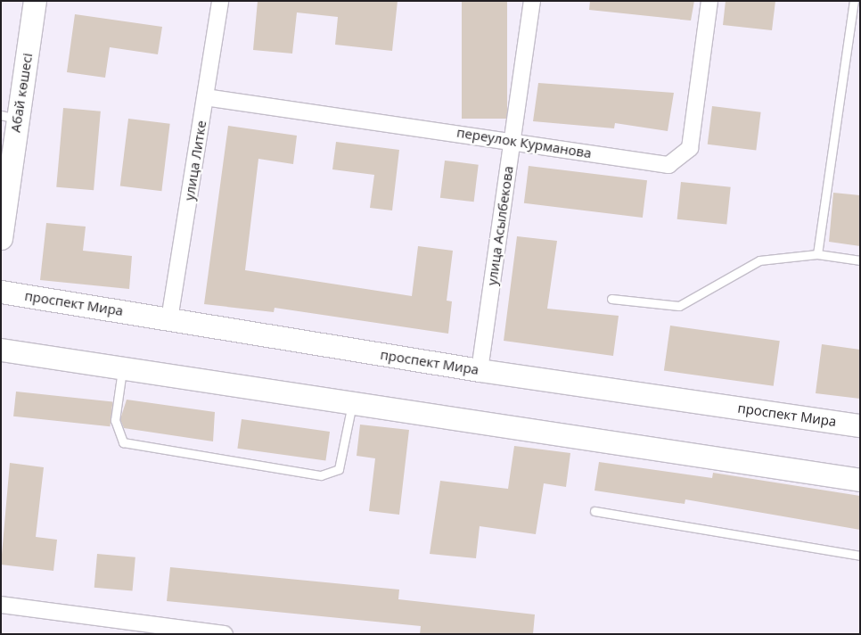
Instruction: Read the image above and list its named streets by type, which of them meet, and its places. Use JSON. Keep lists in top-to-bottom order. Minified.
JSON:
{"streets":{"main road":["Абай көшесі","проспект Мира"],"street":["переулок Курманова","улица Литке","улица Асылбекова"]},"crossings":[["переулок Курманова","улица Литке"],["переулок Курманова","улица Асылбекова"],["улица Литке","проспект Мира"],["улица Асылбекова","проспект Мира"]]}
